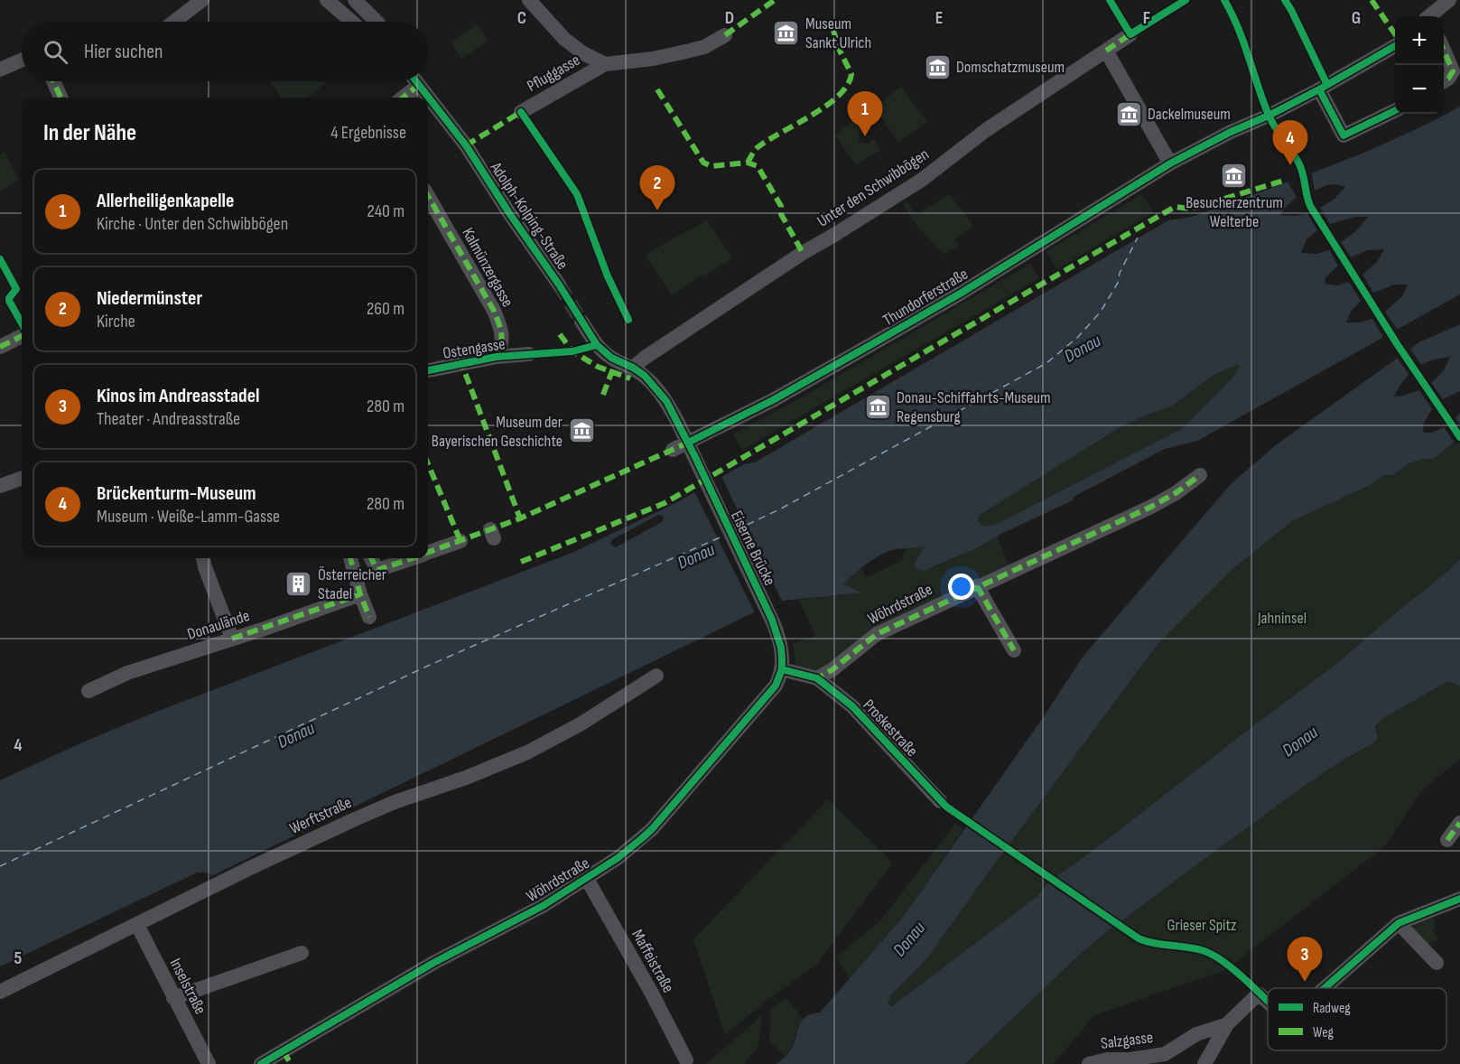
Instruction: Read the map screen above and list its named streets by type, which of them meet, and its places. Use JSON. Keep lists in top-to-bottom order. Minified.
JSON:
{"streets":{"street":["Pfluggasse","Unter den Schwibbögen","Adolph-Kolping-Straße","Kalmünzergasse","Thundorferstraße","Ostengasse","Eiserne Brücke","Wöhrdstraße","Donaulände","Proskestraße","Werftstraße","Maffeistraße","Inselstraße","Salzgasse"]},"crossings":[["Unter den Schwibbögen","Eiserne Brücke"],["Kalmünzergasse","Ostengasse"],["Thundorferstraße","Eiserne Brücke"],["Eiserne Brücke","Wöhrdstraße"],["Wöhrdstraße","Proskestraße"],["Wöhrdstraße","Maffeistraße"],["Werftstraße","Inselstraße"]],"water":["Donau"],"parks":["Jahninsel","Grieser Spitz"],"places":{"museum":["Museum Sankt Ulrich","Domschatzmuseum","Dackelmuseum","Besucherzentrum Welterbe","Donau-Schiffahrts-Museum Regensburg","Museum der Bayerischen Geschichte"],"building":["Österreicher Stadel"]},"legend":["Radweg","Weg"],"page":{"map_buttons":["+","−"],"search":"Hier suchen","pins":["1","4","2","3"],"heading":["In der Nähe","4 Ergebnisse"],"list":[{"mark":"1","name":"Allerheiligenkapelle","note":"Kirche · Unter den Schwibbögen","value":"240 m"},{"mark":"2","name":"Niedermünster","note":"Kirche","value":"260 m"},{"mark":"3","name":"Kinos im Andreasstadel","note":"Theater · Andreasstraße","value":"280 m"},{"mark":"4","name":"Brückenturm-Museum","note":"Museum · Weiße-Lamm-Gasse","value":"280 m"}]},"grid":{"columns":["C","D","E","F","G"],"rows":["4","5"]}}
